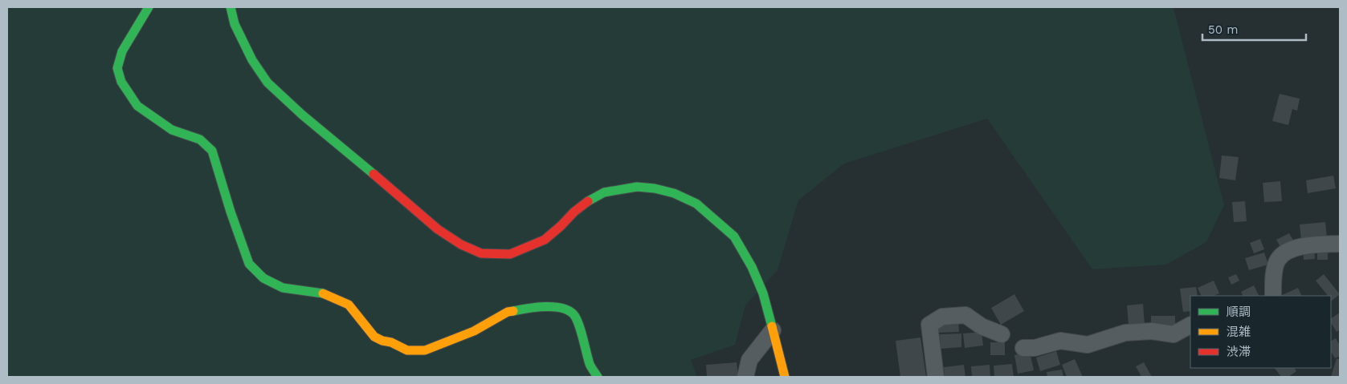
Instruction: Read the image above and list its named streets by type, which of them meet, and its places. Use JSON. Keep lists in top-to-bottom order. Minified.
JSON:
{"legend":["順調","混雑","渋滞"],"scale_bar":"50 m"}
